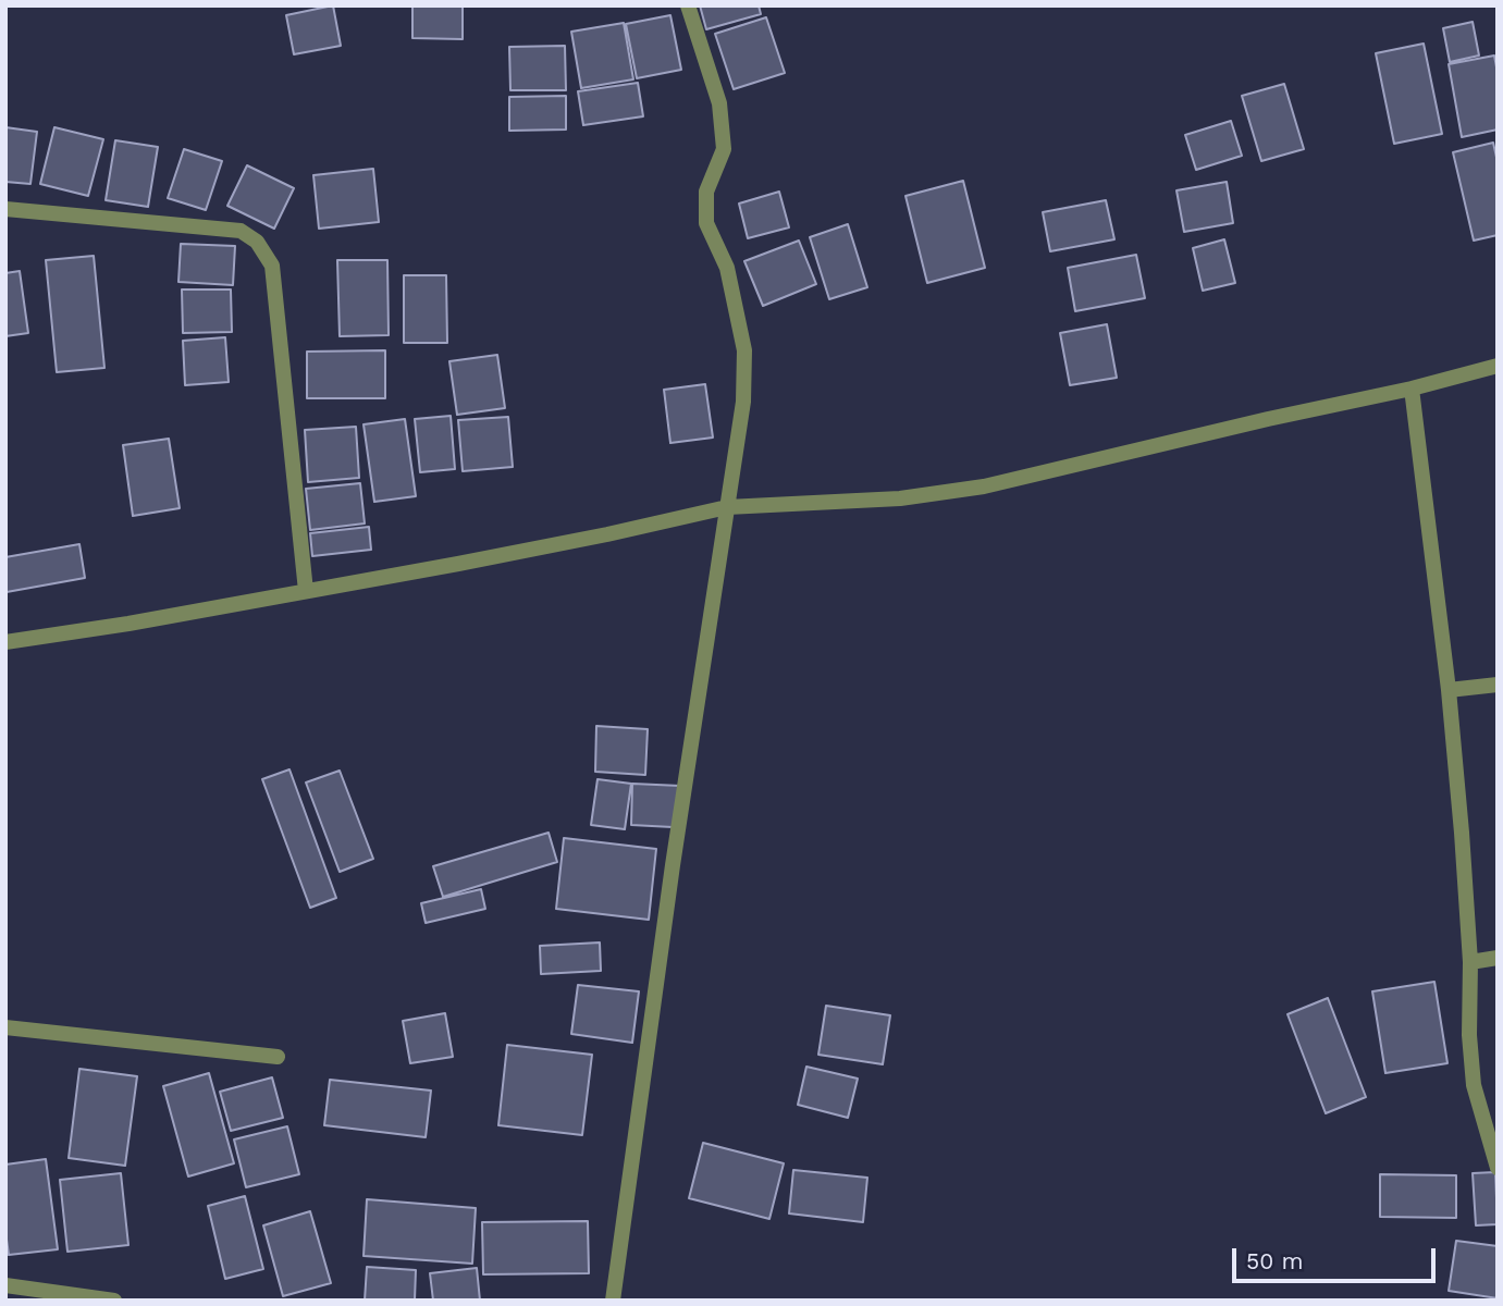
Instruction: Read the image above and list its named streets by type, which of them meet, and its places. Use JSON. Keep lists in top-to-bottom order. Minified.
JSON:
{"scale_bar":"50 m"}
